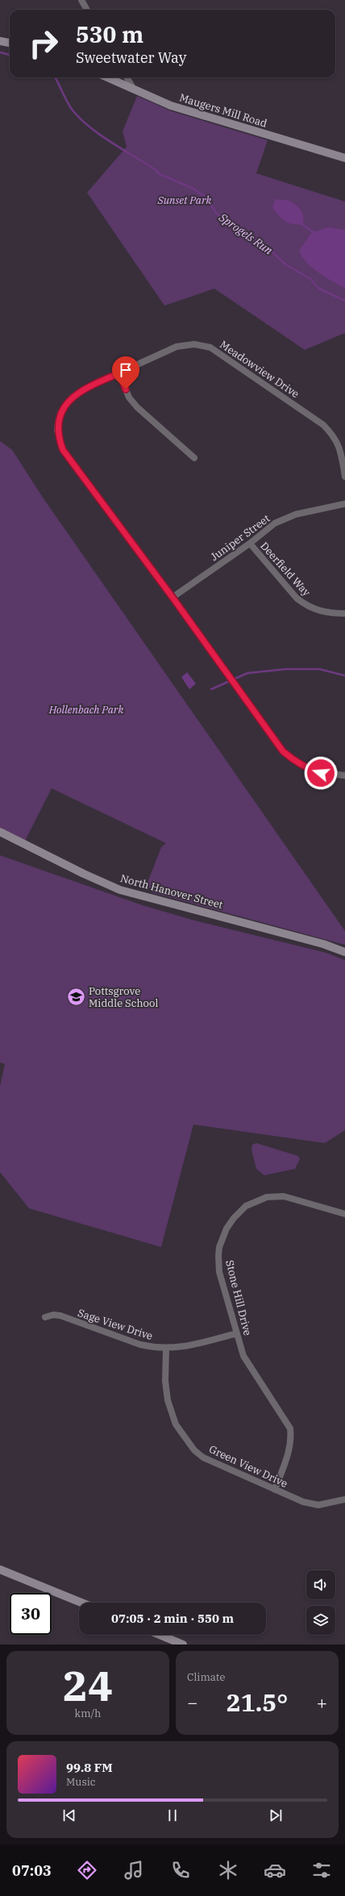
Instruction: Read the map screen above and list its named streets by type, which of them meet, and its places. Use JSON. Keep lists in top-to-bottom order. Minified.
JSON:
{"streets":{"street":["Maugers Mill Road","Meadowview Drive","Juniper Street","Deerfield Way","North Hanover Street","Stone Hill Drive","Sage View Drive","Green View Drive"]},"crossings":[["Meadowview Drive","Juniper Street"],["Juniper Street","Deerfield Way"],["Stone Hill Drive","Sage View Drive"],["Stone Hill Drive","Green View Drive"],["Sage View Drive","Green View Drive"]],"water":["Sprogels Run"],"parks":["Sunset Park","Hollenbach Park"],"places":{"school or university":["Pottsgrove Middle School"]},"page":{"turn":["530 m","Sweetwater Way"],"limit":"30","trip":"07:05 · 2 min · 550 m","tile":[["24","km/h"],"Climate"],"heat":["−","21.5°","+"],"song":["99.8 FM","Music"],"tabs":"07:03"}}
